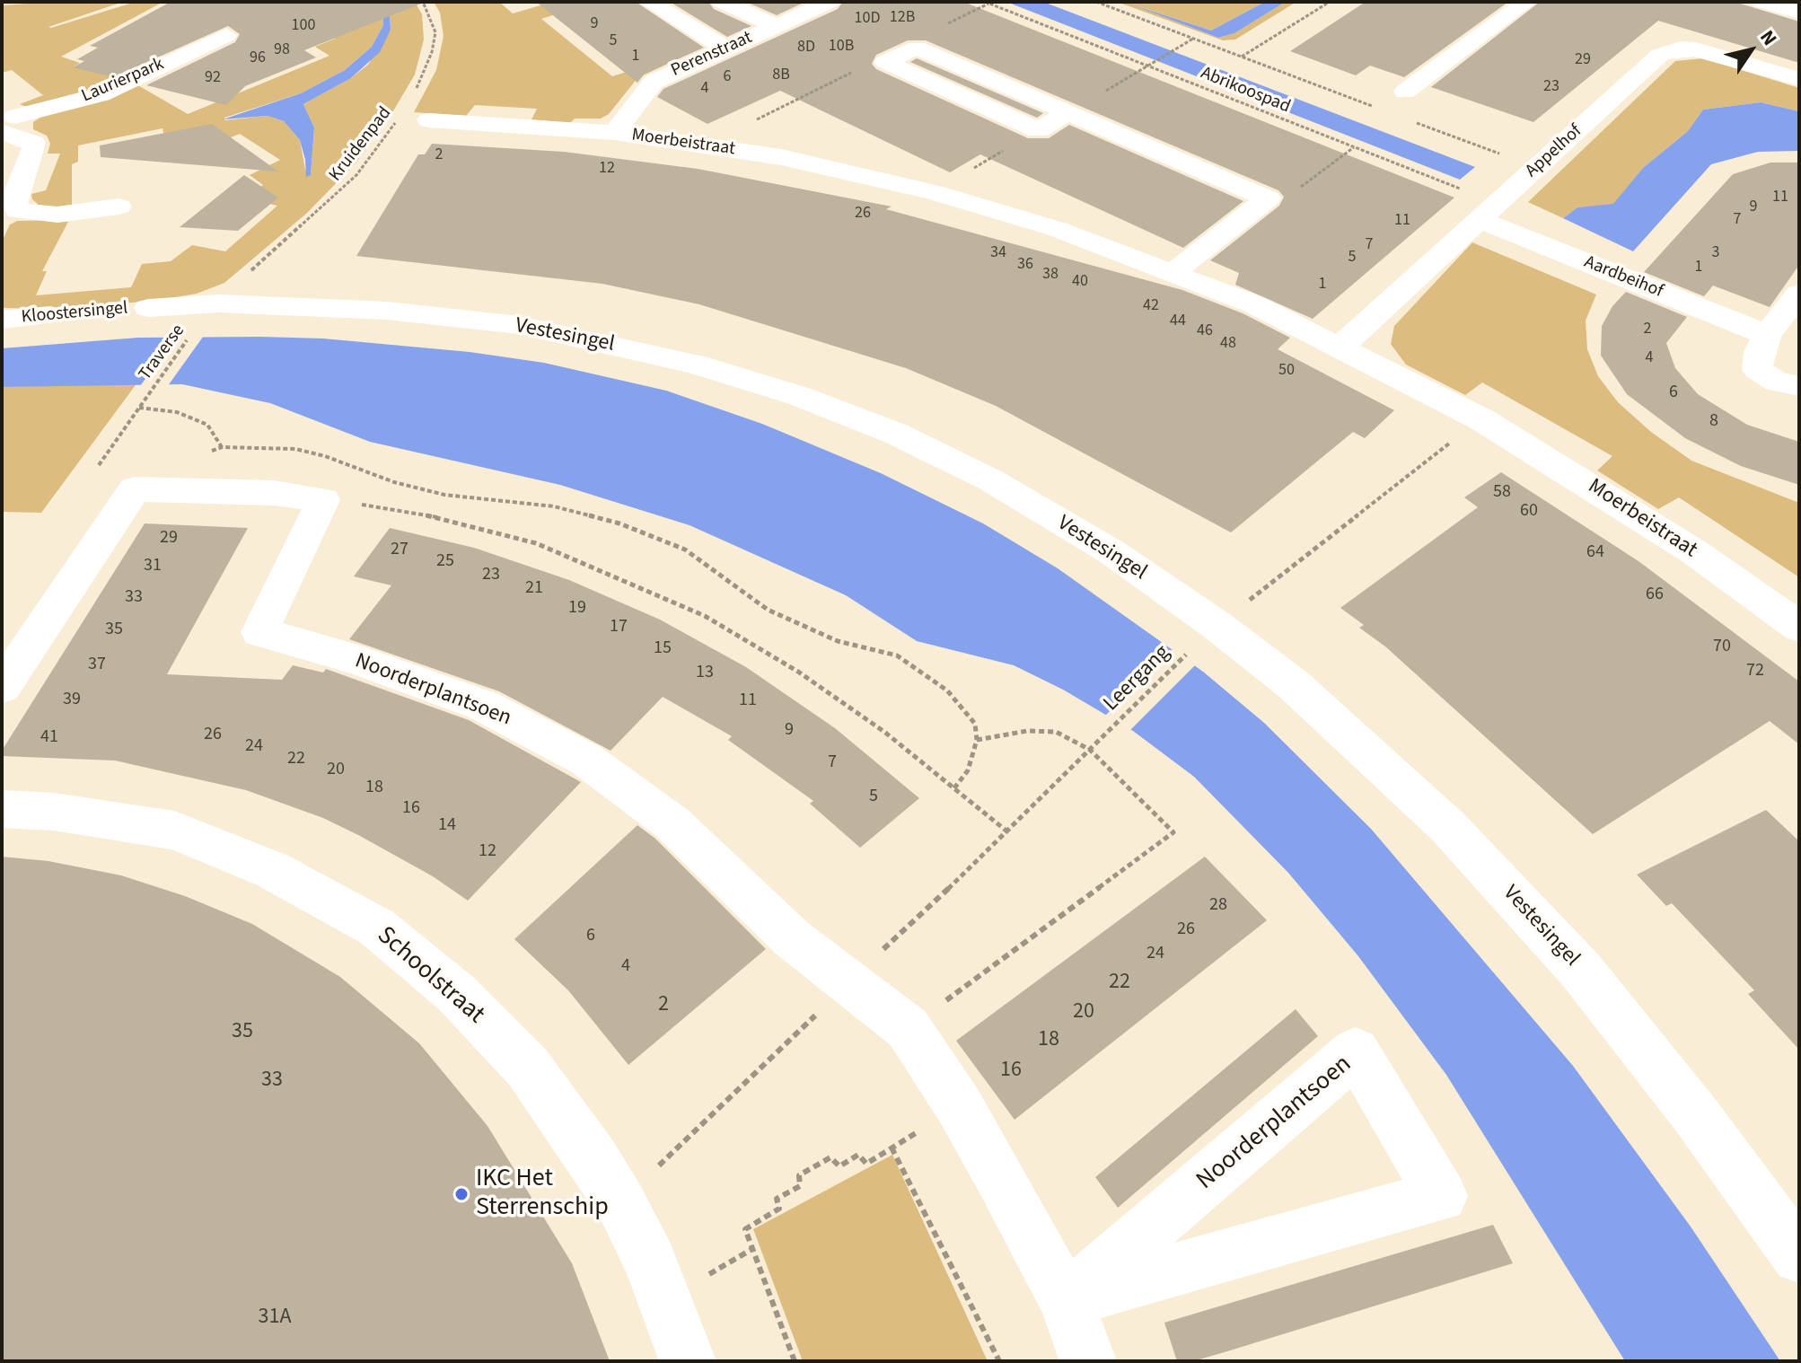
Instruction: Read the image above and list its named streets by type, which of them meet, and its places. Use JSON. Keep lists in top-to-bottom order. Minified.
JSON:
{"streets":{"street":["Perenstraat","Laurierpark","Moerbeistraat","Appelhof","Aardbeihof","Kloostersingel","Vestesingel","Noorderplantsoen","Schoolstraat"],"path":["Abrikoospad","Kruidenpad","Traverse","Leergang"]},"crossings":[["Perenstraat","Moerbeistraat"],["Abrikoospad","Appelhof"],["Abrikoospad","Aardbeihof"],["Moerbeistraat","Appelhof"],["Kruidenpad","Vestesingel"],["Appelhof","Aardbeihof"],["Kloostersingel","Vestesingel"],["Vestesingel","Leergang"]],"places":["IKC Het Sterrenschip"],"house_numbers":["12B","10D","9","100","5","10B","8D","98","1","96","29","8B","6","92","23","4","2","12","11","9","26","7","11","7","34","3","5","36","1","38","40","1","42","44","2","46","48","4","50","6","8","58","60","29","27","64","25","31","23","21","66","33","19","17","35","70","15","37","72","13","39","11","9","26","41","24","22","7","20","18","5","16","14","12","28","26","6","24","4","22","2","20","35","18","16","33","31A"],"north":"top right"}
